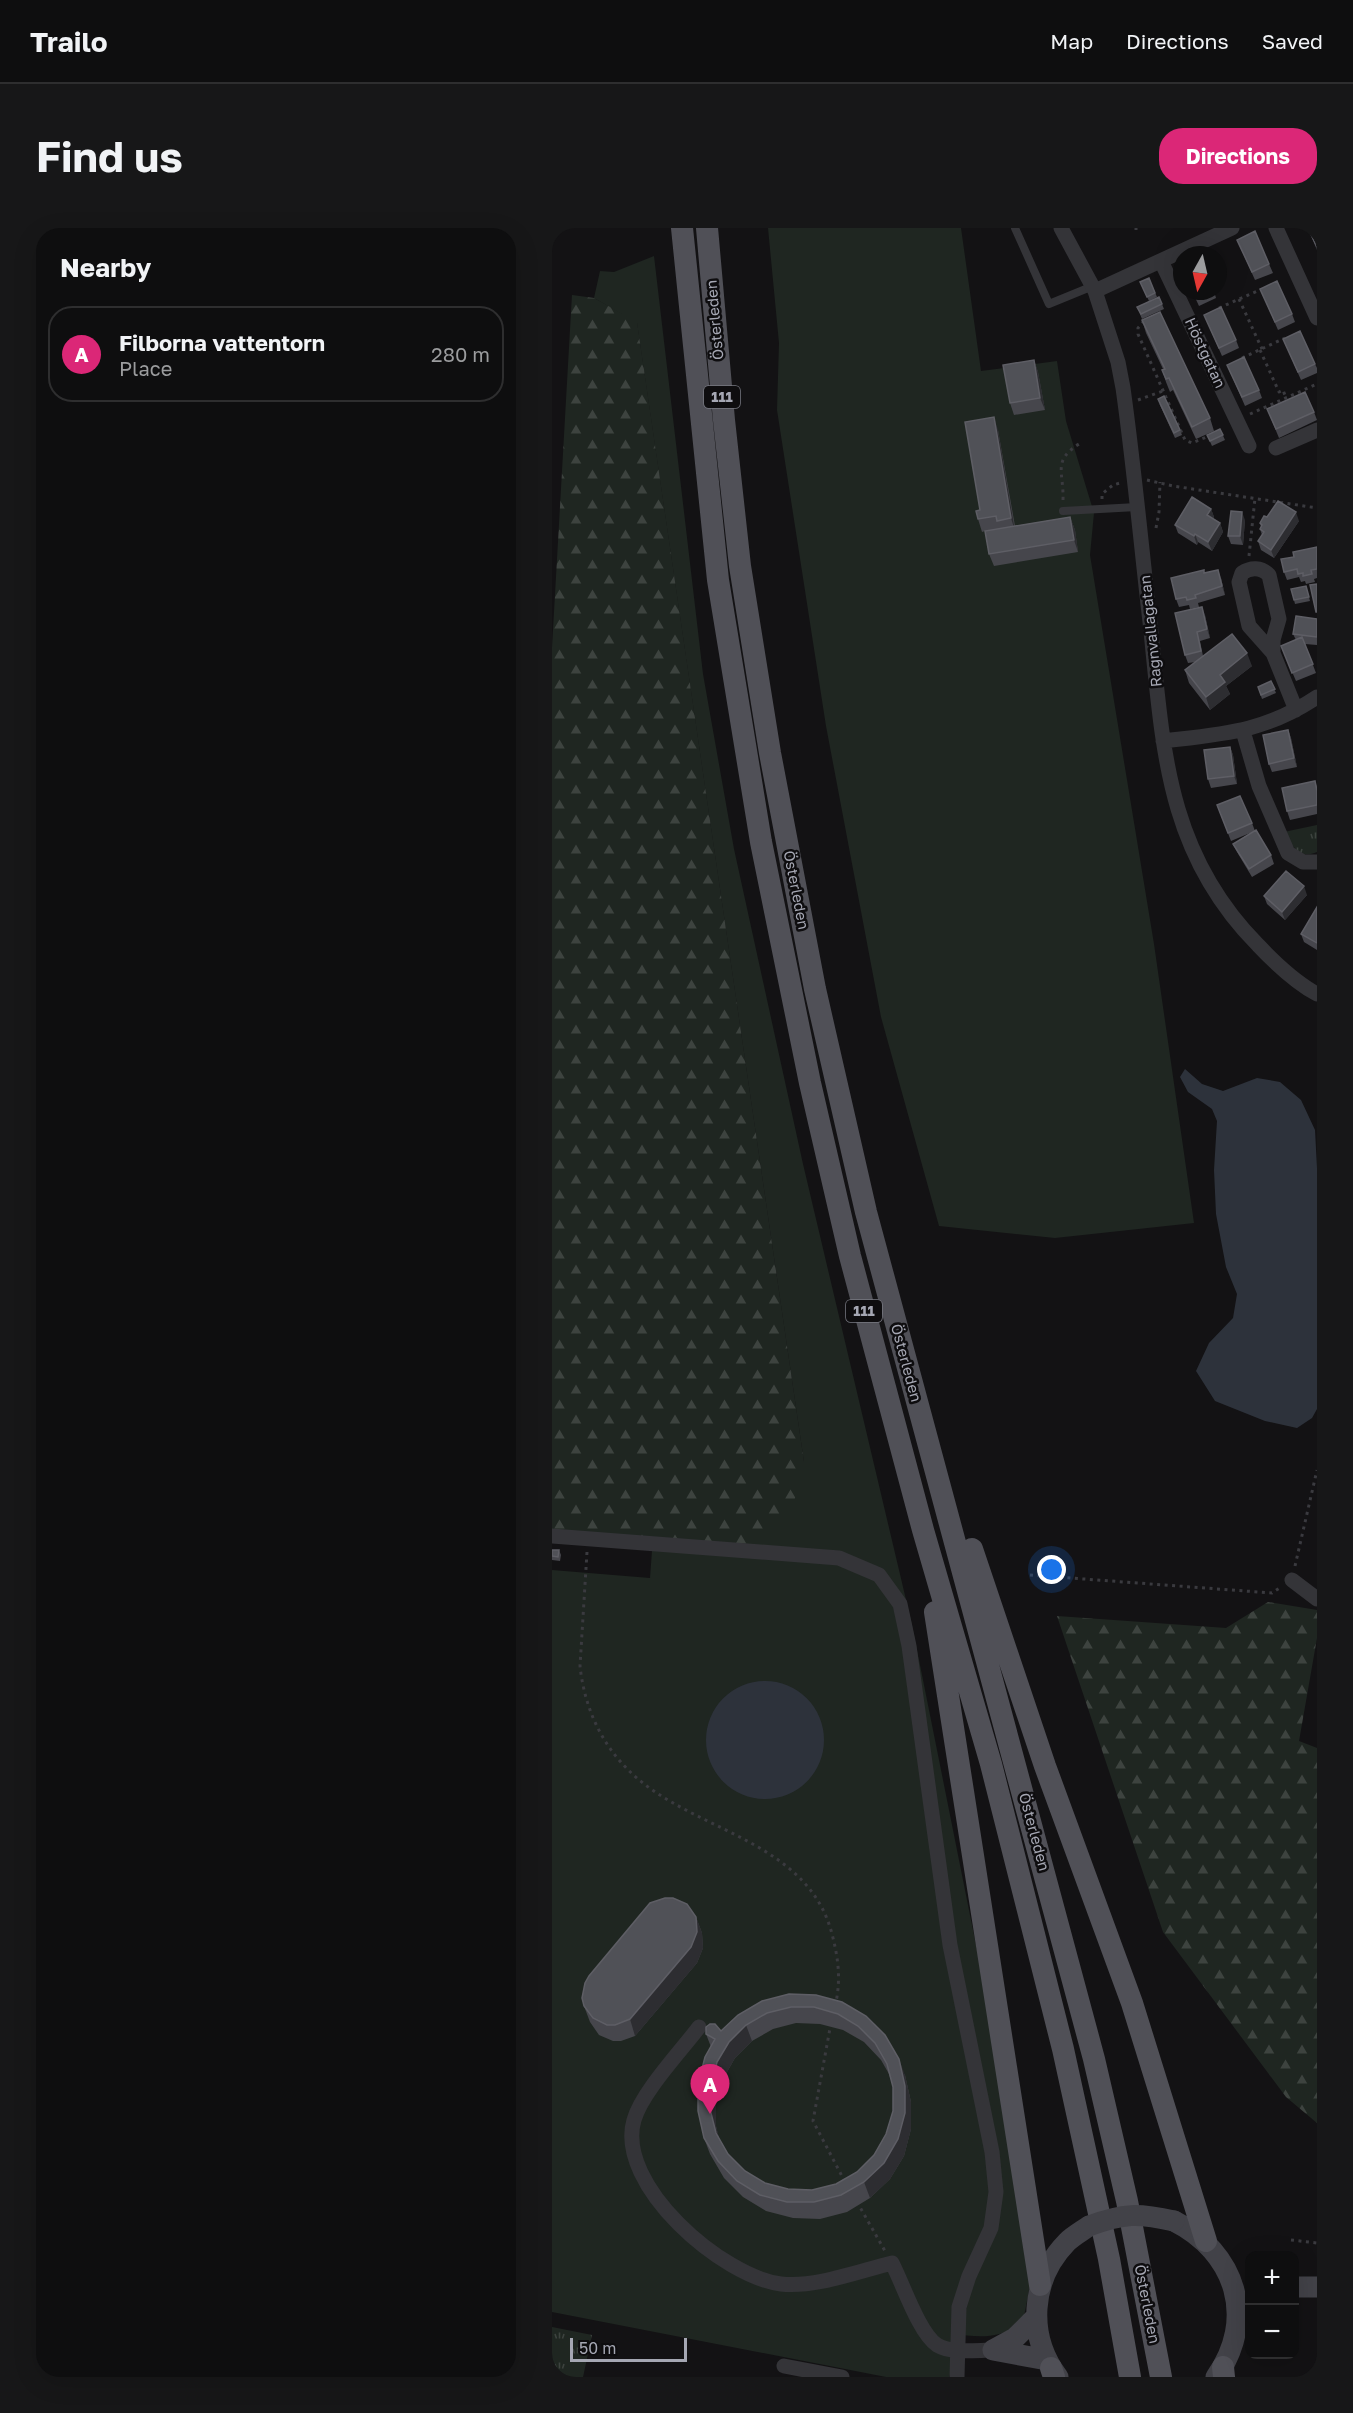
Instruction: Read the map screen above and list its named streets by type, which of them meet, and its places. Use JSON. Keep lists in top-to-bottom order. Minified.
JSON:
{"streets":{"main road":["Österleden","111"],"street":["Höstgatan","Ragnvallagatan"]},"scale_bar":"50 m","north":"bottom","page":{"header":"Trailo","nav":["Map","Directions","Saved"],"buttons":"Directions","title":"Find us","heading":"Nearby","list":[{"mark":"A","name":"Filborna vattentorn","note":"Place","value":"280 m"}],"pins":"A","map_buttons":["+","−"],"scale":"50 m"}}
